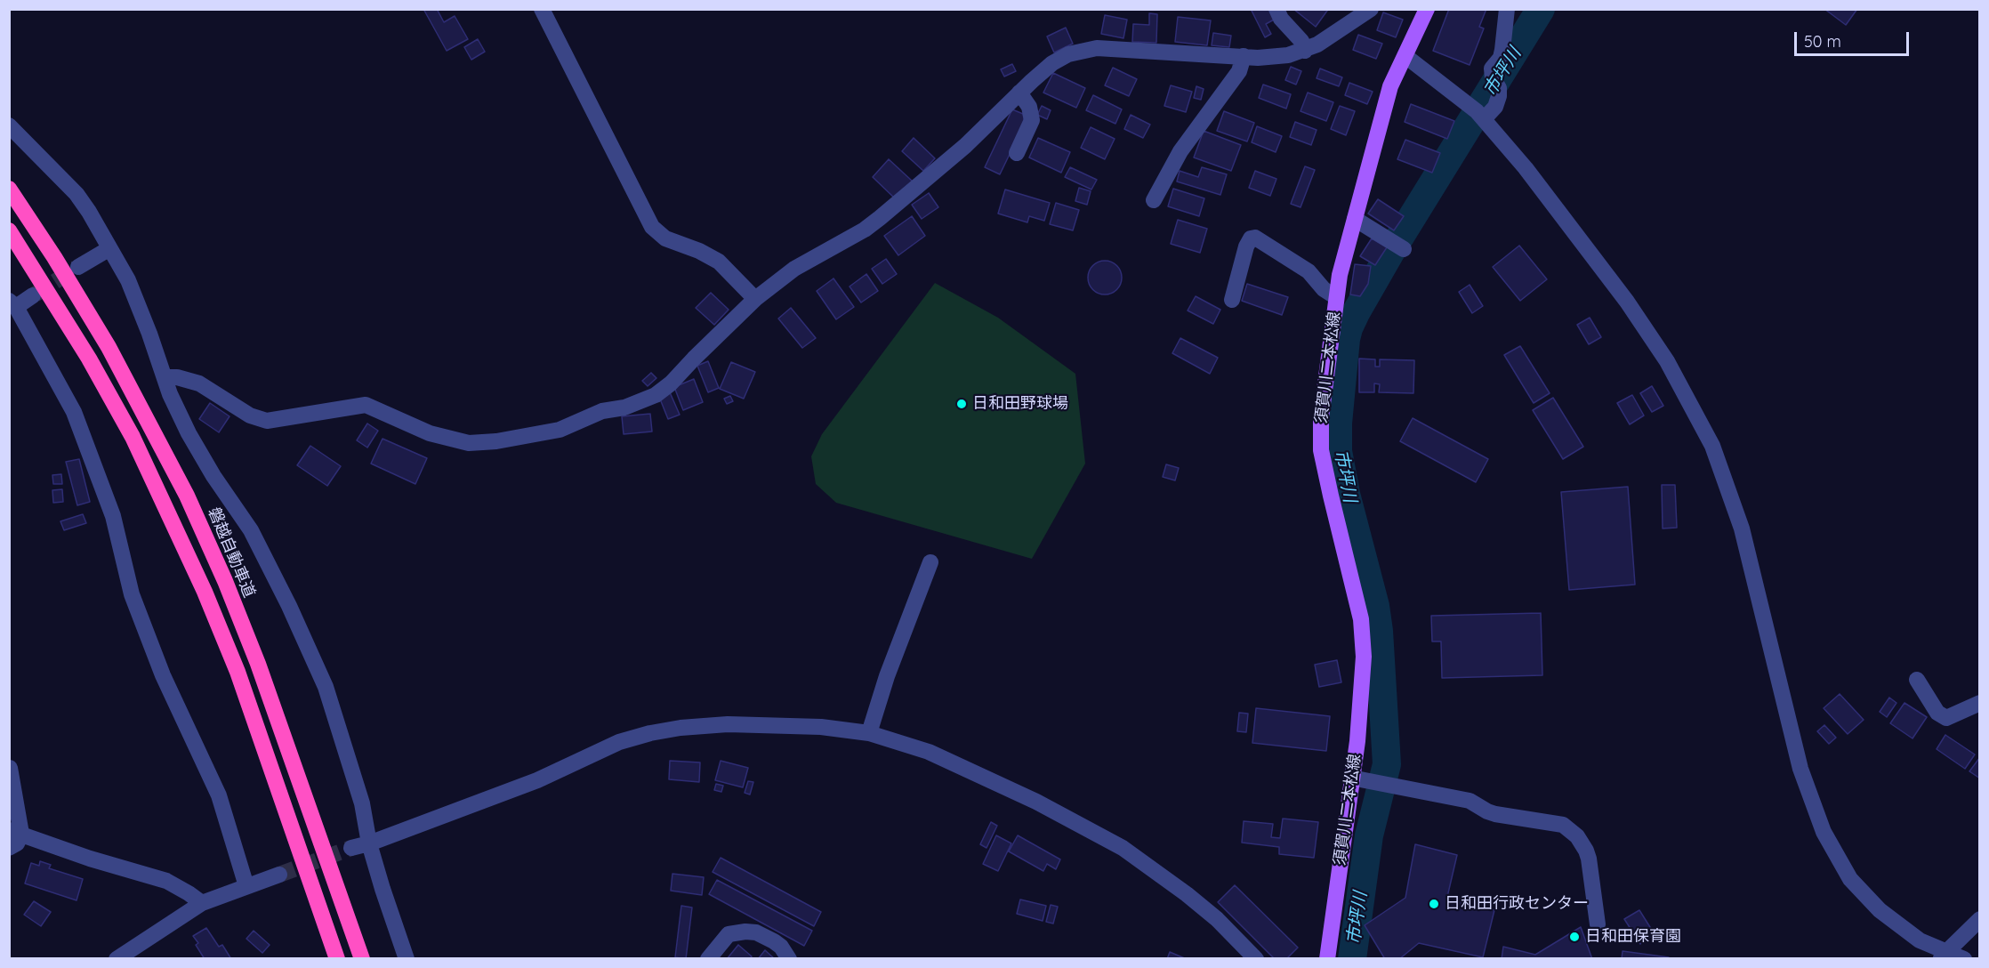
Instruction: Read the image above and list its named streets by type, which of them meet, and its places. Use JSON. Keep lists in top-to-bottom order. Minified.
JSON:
{"streets":{"highway":["磐越自動車道"],"main road":["須賀川二本松線"]},"water":["市坪川"],"places":["日和田野球場","日和田行政センター","日和田保育園"],"scale_bar":"50 m"}
